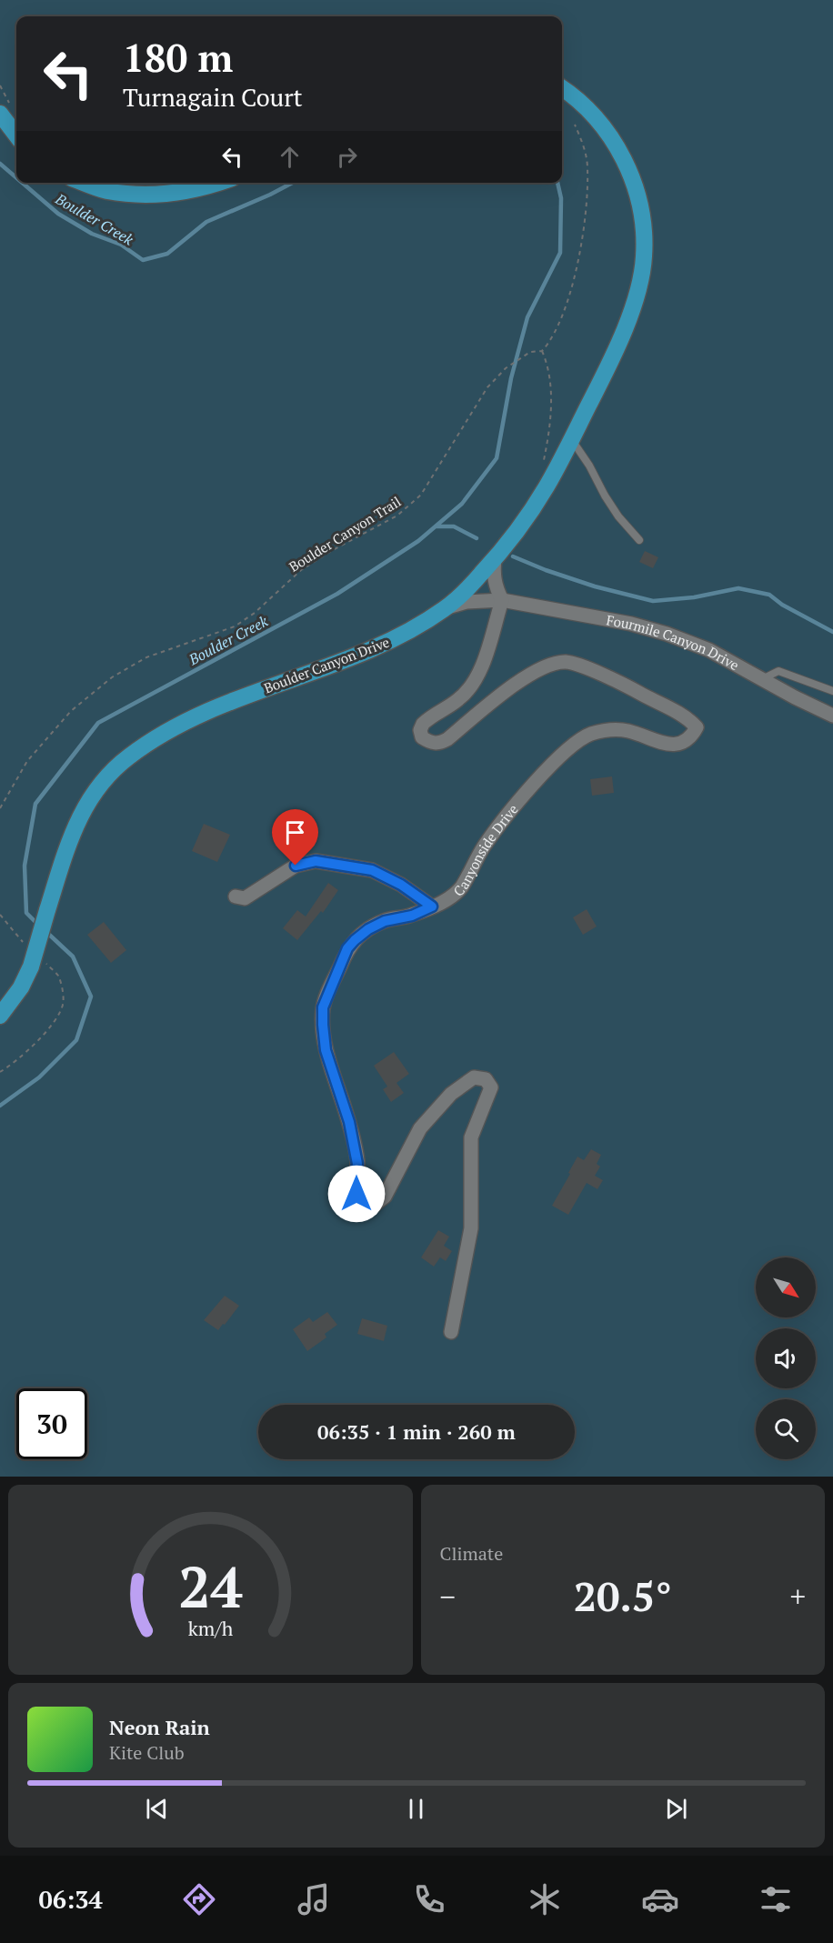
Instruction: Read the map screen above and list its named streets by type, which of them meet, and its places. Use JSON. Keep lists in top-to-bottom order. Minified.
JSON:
{"streets":{"main road":["Boulder Canyon Drive"],"street":["Fourmile Canyon Drive","Canyonside Drive"],"path":["Boulder Canyon Trail"]},"crossings":[["Fourmile Canyon Drive","Boulder Canyon Drive"],["Fourmile Canyon Drive","Canyonside Drive"]],"water":["Boulder Creek"],"north":"bottom right","page":{"turn":["180 m","Turnagain Court"],"limit":"30","trip":"06:35 · 1 min · 260 m","tile":"Climate","heat":["−","20.5°","+"],"song":["Neon Rain","Kite Club"],"tabs":"06:34","gauge":["24","km/h"]}}
